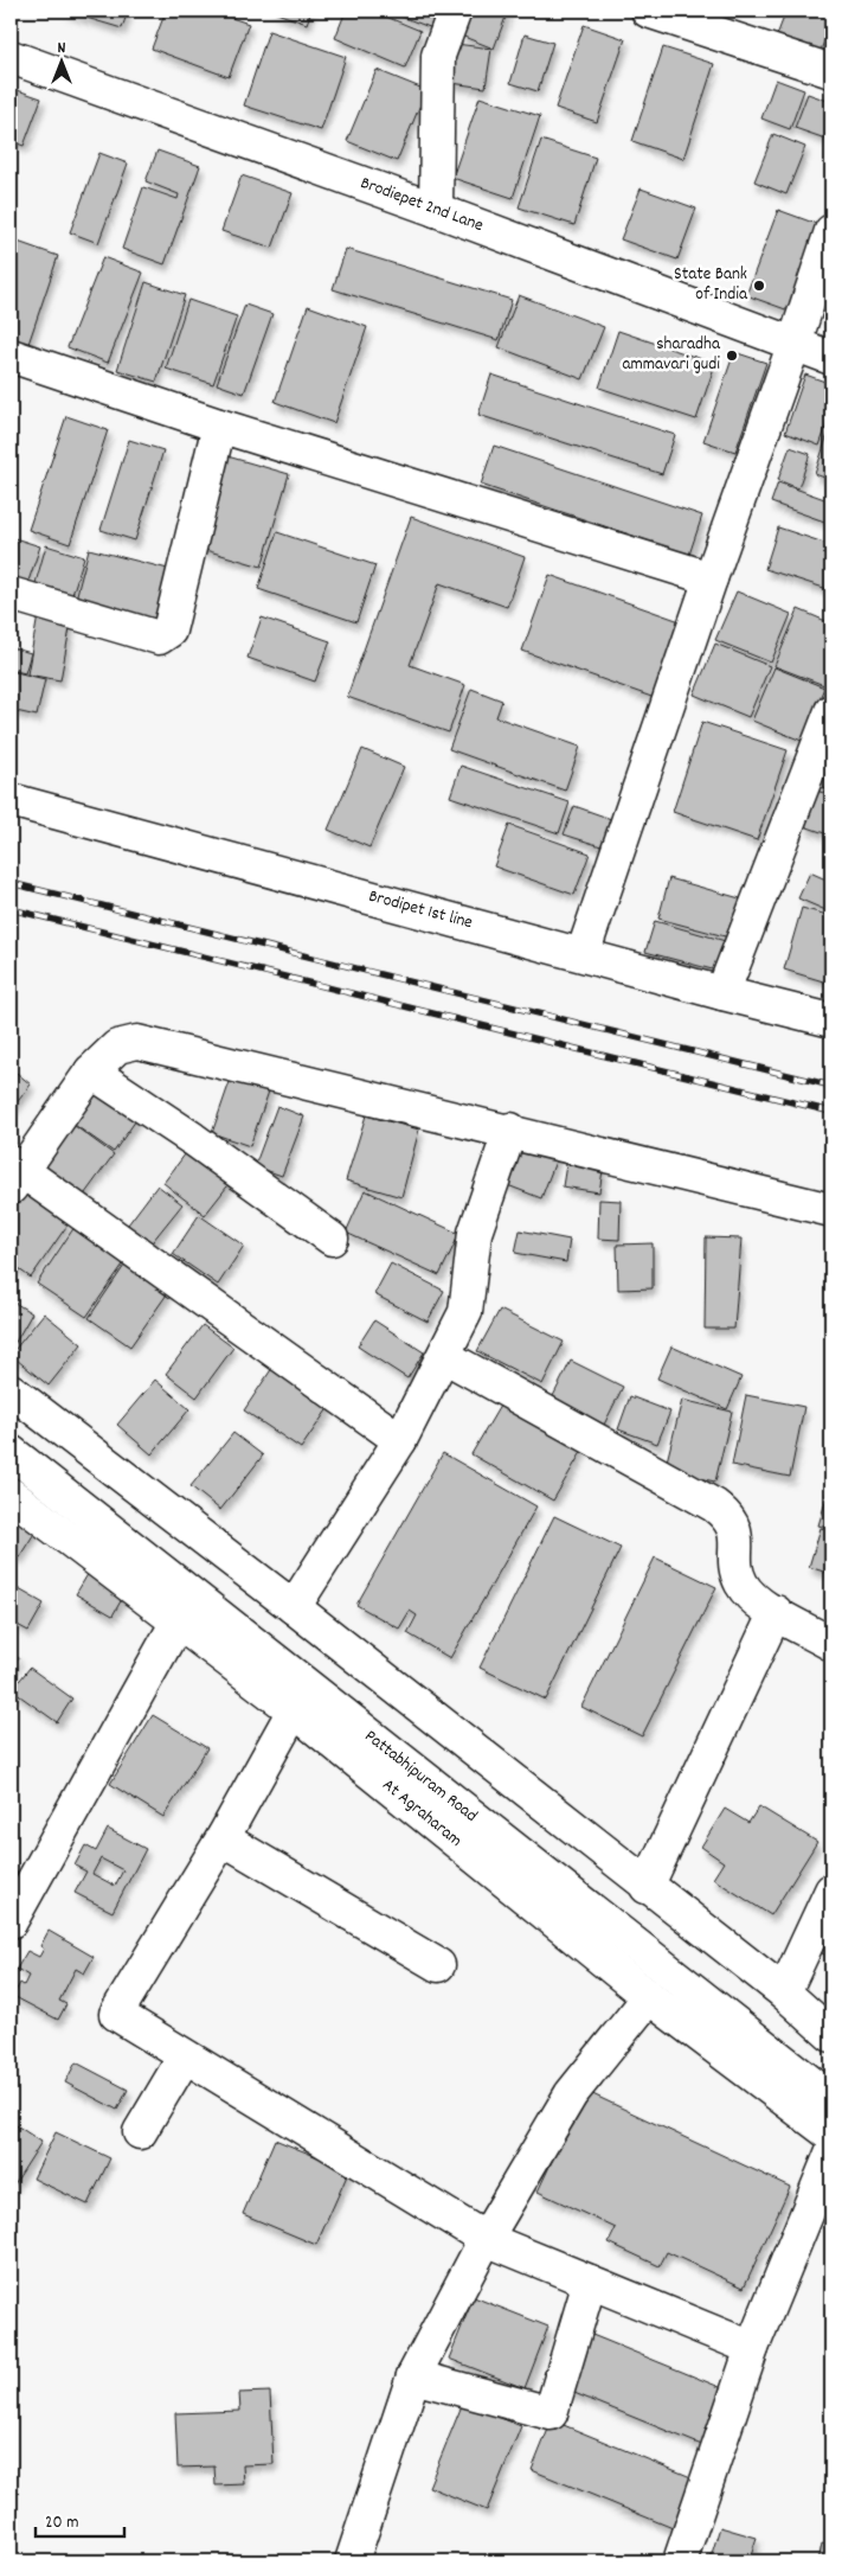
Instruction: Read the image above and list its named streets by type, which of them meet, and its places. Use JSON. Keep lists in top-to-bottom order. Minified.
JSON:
{"streets":{"street":["Brodiepet 2nd Lane","Brodipet 1st line","Pattabhipuram Road","At Agraharam"]},"places":["State Bank of India","sharadha ammavari gudi"],"scale_bar":"20 m","north":"top"}
